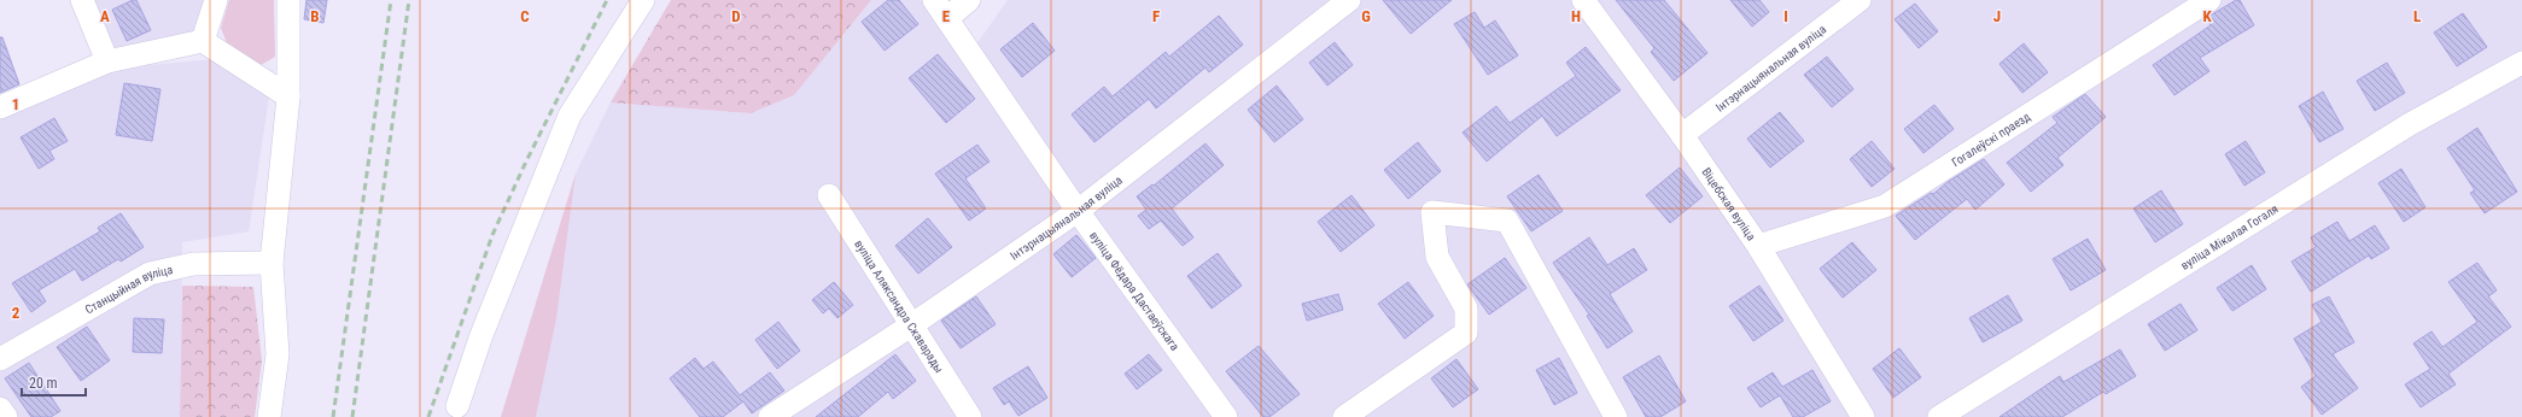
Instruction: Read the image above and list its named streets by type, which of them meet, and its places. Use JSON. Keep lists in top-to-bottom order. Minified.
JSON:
{"streets":{"street":["Інтэрнацыянальная вуліца","Гогалеўскі праезд","Віцебская вуліца","вуліца Мікалая Гогаля","Станцыйная вуліца","вуліца Фёдара Дастаеўскага","вуліца Аляксандра Скаварады"]},"crossings":[["Інтэрнацыянальная вуліца","Віцебская вуліца"],["Інтэрнацыянальная вуліца","вуліца Фёдара Дастаеўскага"],["Інтэрнацыянальная вуліца","вуліца Аляксандра Скаварады"],["Гогалеўскі праезд","Віцебская вуліца"]],"scale_bar":"20 m","grid":{"columns":["A","B","C","D","E","F","G","H","I","J","K","L"],"rows":["1","2"]}}
